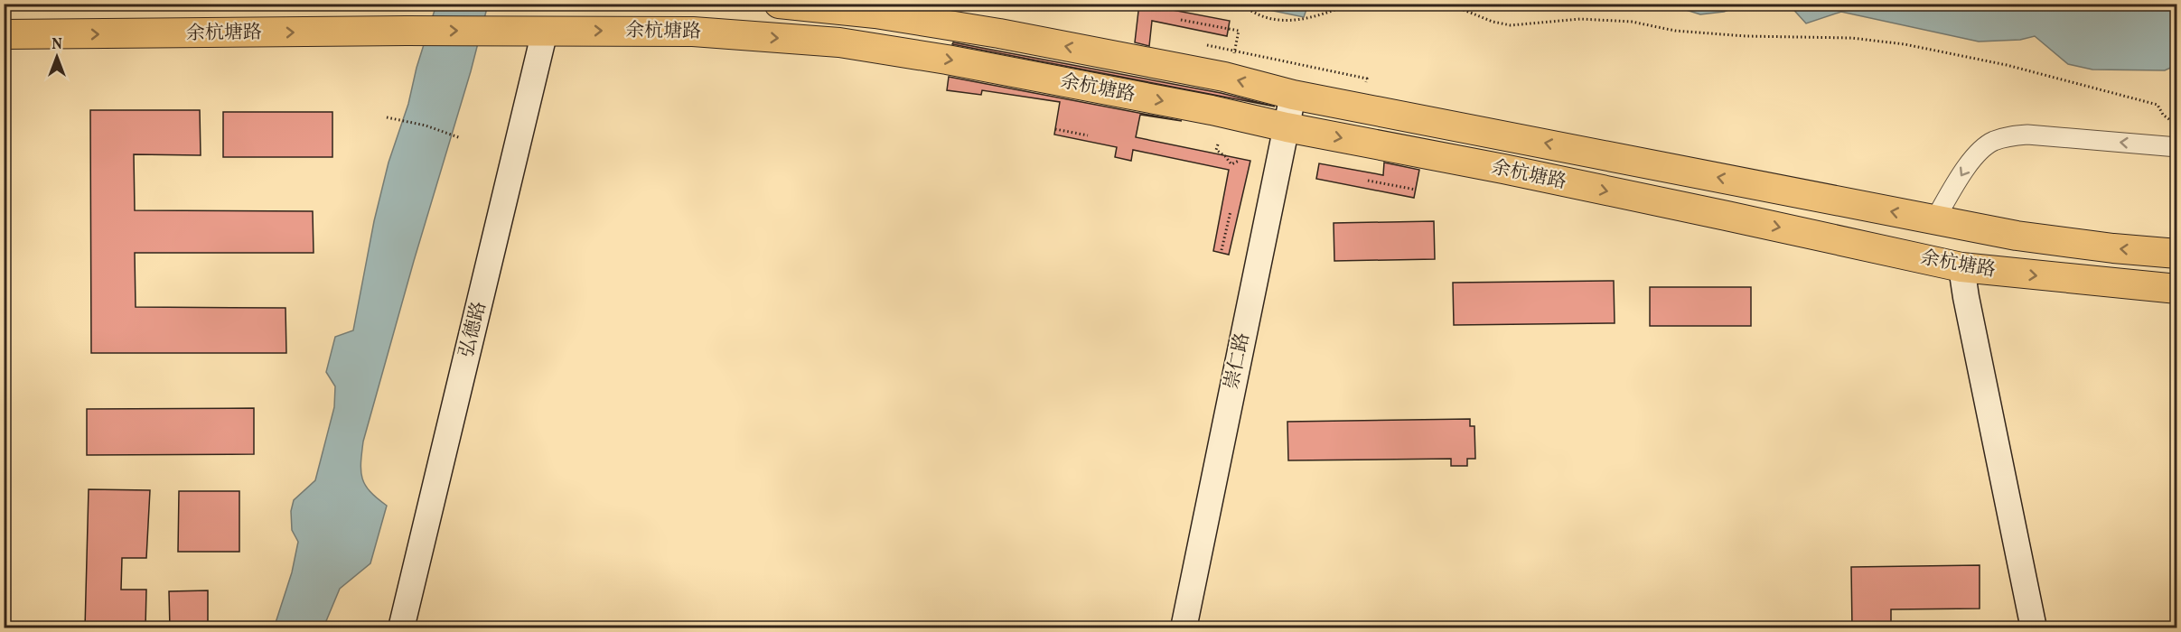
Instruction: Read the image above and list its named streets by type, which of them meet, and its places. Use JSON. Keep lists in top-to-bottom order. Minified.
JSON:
{"streets":{"main road":["余杭塘路"],"street":["弘德路","崇仁路"]},"crossings":[["余杭塘路","弘德路"],["余杭塘路","崇仁路"]],"north":"top"}
